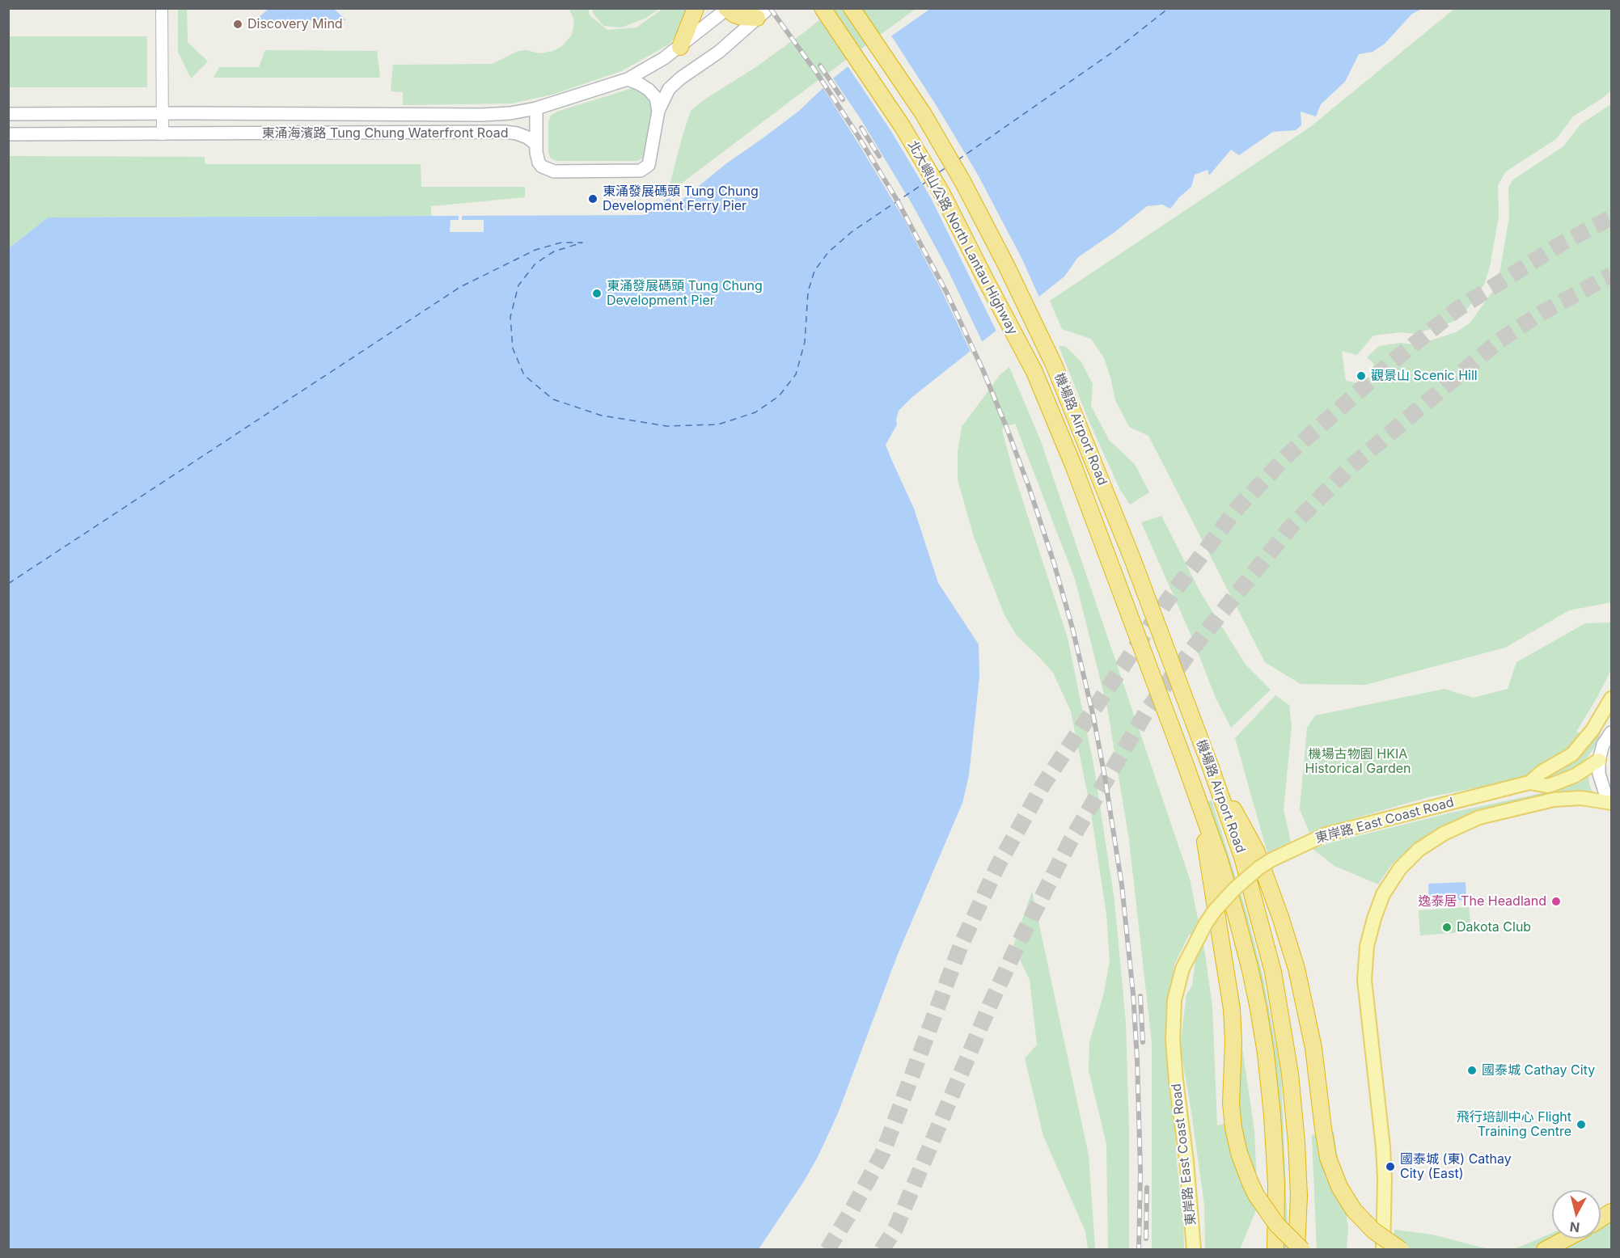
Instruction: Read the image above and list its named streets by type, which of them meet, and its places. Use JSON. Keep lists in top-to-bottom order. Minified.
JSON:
{"streets":{"highway":["北大嶼山公路 North Lantau Highway","機場路 Airport Road"],"main road":["東涌海濱路 Tung Chung Waterfront Road","東岸路 East Coast Road"]},"crossings":[["北大嶼山公路 North Lantau Highway","機場路 Airport Road"]],"parks":["機場古物園 HKIA Historical Garden"],"places":["Discovery Mind","東涌發展碼頭 Tung Chung Development Ferry Pier","東涌發展碼頭 Tung Chung Development Pier","觀景山 Scenic Hill","逸泰居 The Headland","Dakota Club","國泰城 Cathay City","飛行培訓中心 Flight Training Centre","國泰城 (東) Cathay City (East)"],"north":"bottom"}
